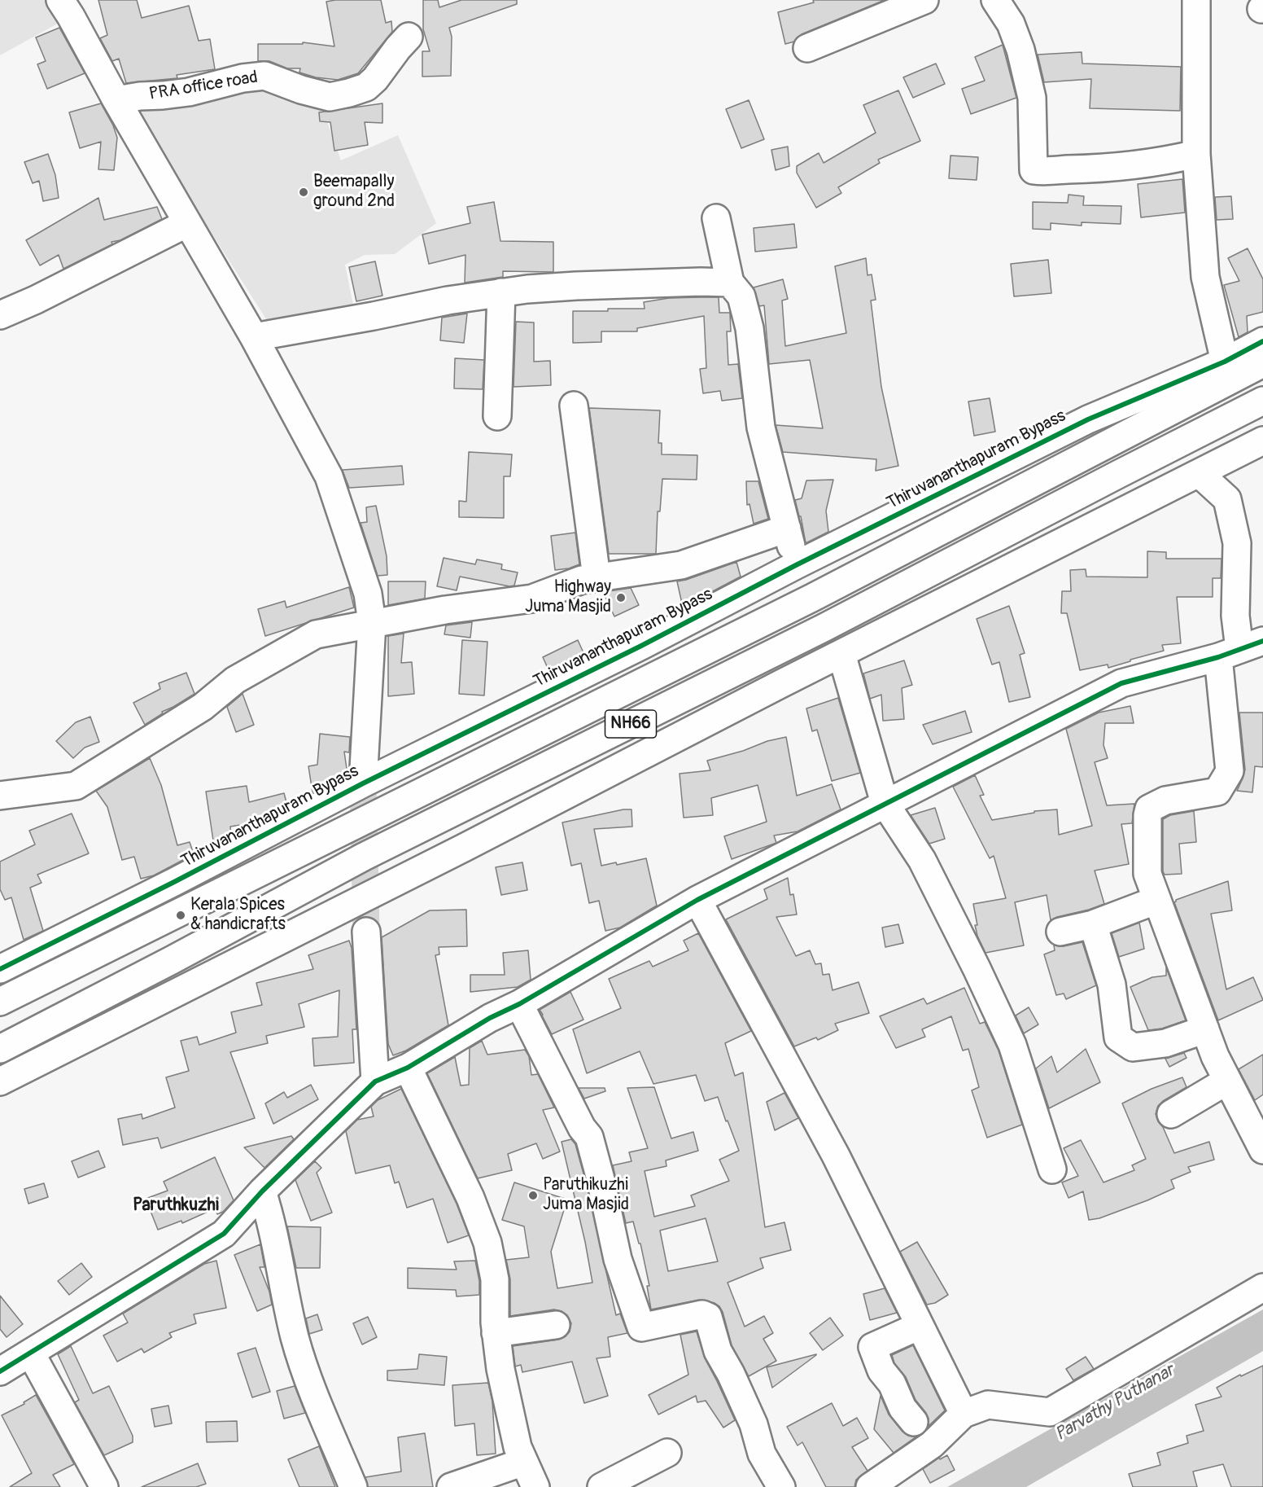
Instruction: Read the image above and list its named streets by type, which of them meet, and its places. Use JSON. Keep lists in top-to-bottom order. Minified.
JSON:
{"streets":{"main road":["PRA office road","Thiruvananthapuram Bypass","NH66"]},"districts":["Paruthkuzhi"],"water":["Parvathy Puthanar"],"places":["Beemapally ground 2nd","Highway Juma Masjid","Kerala Spices & handicrafts","Paruthikuzhi Juma Masjid"]}
